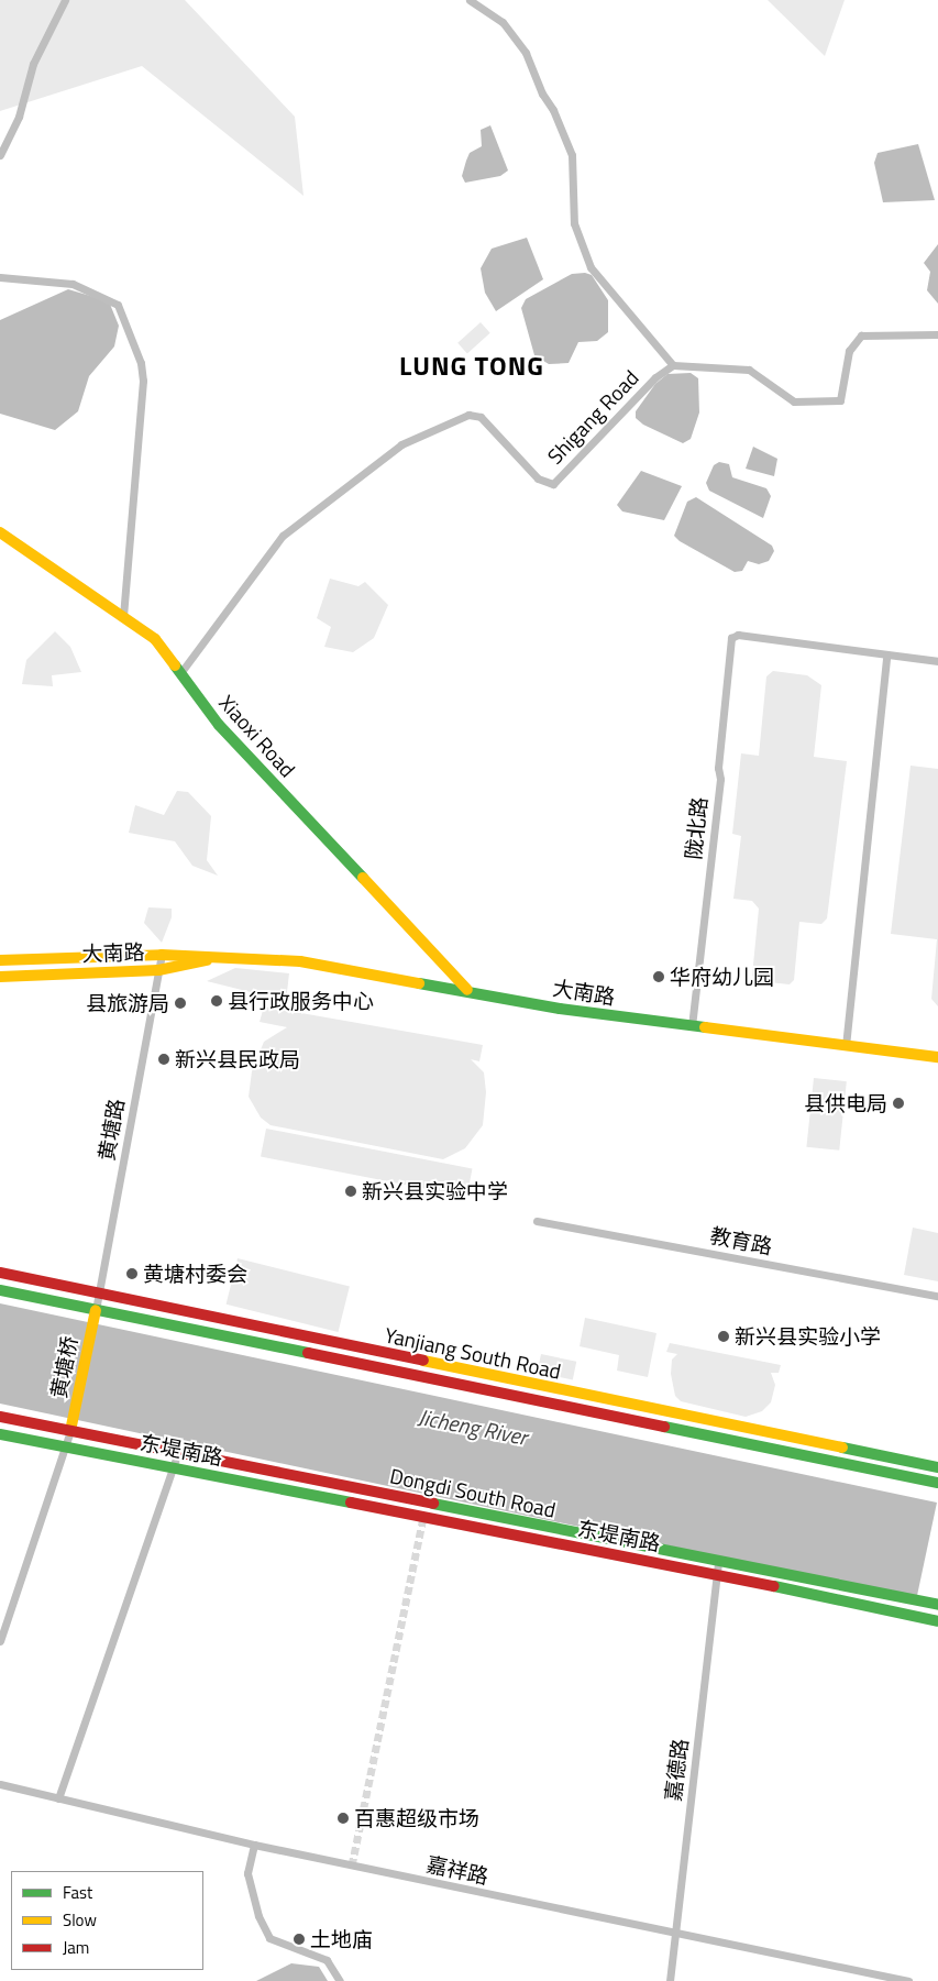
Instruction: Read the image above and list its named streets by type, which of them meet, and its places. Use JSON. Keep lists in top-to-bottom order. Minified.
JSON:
{"streets":{"main road":["Xiaoxi Road","大南路","Yanjiang South Road","黄塘桥","东堤南路","Dongdi South Road"],"street":["Shigang Road","陇北路","黄塘路","教育路","嘉德路","嘉祥路"]},"crossings":[["Shigang Road","Xiaoxi Road"],["Xiaoxi Road","大南路"],["陇北路","大南路"],["大南路","黄塘路"],["黄塘路","Yanjiang South Road"],["黄塘路","黄塘桥"],["Yanjiang South Road","黄塘桥"],["黄塘桥","Dongdi South Road"],["东堤南路","Dongdi South Road"],["东堤南路","嘉德路"],["Dongdi South Road","嘉德路"],["嘉德路","嘉祥路"]],"districts":["LUNG TONG"],"water":["Jicheng River"],"places":["华府幼儿园","县行政服务中心","县旅游局","新兴县民政局","县供电局","新兴县实验中学","黄塘村委会","新兴县实验小学","百惠超级市场","土地庙"],"legend":["Fast","Slow","Jam"]}
